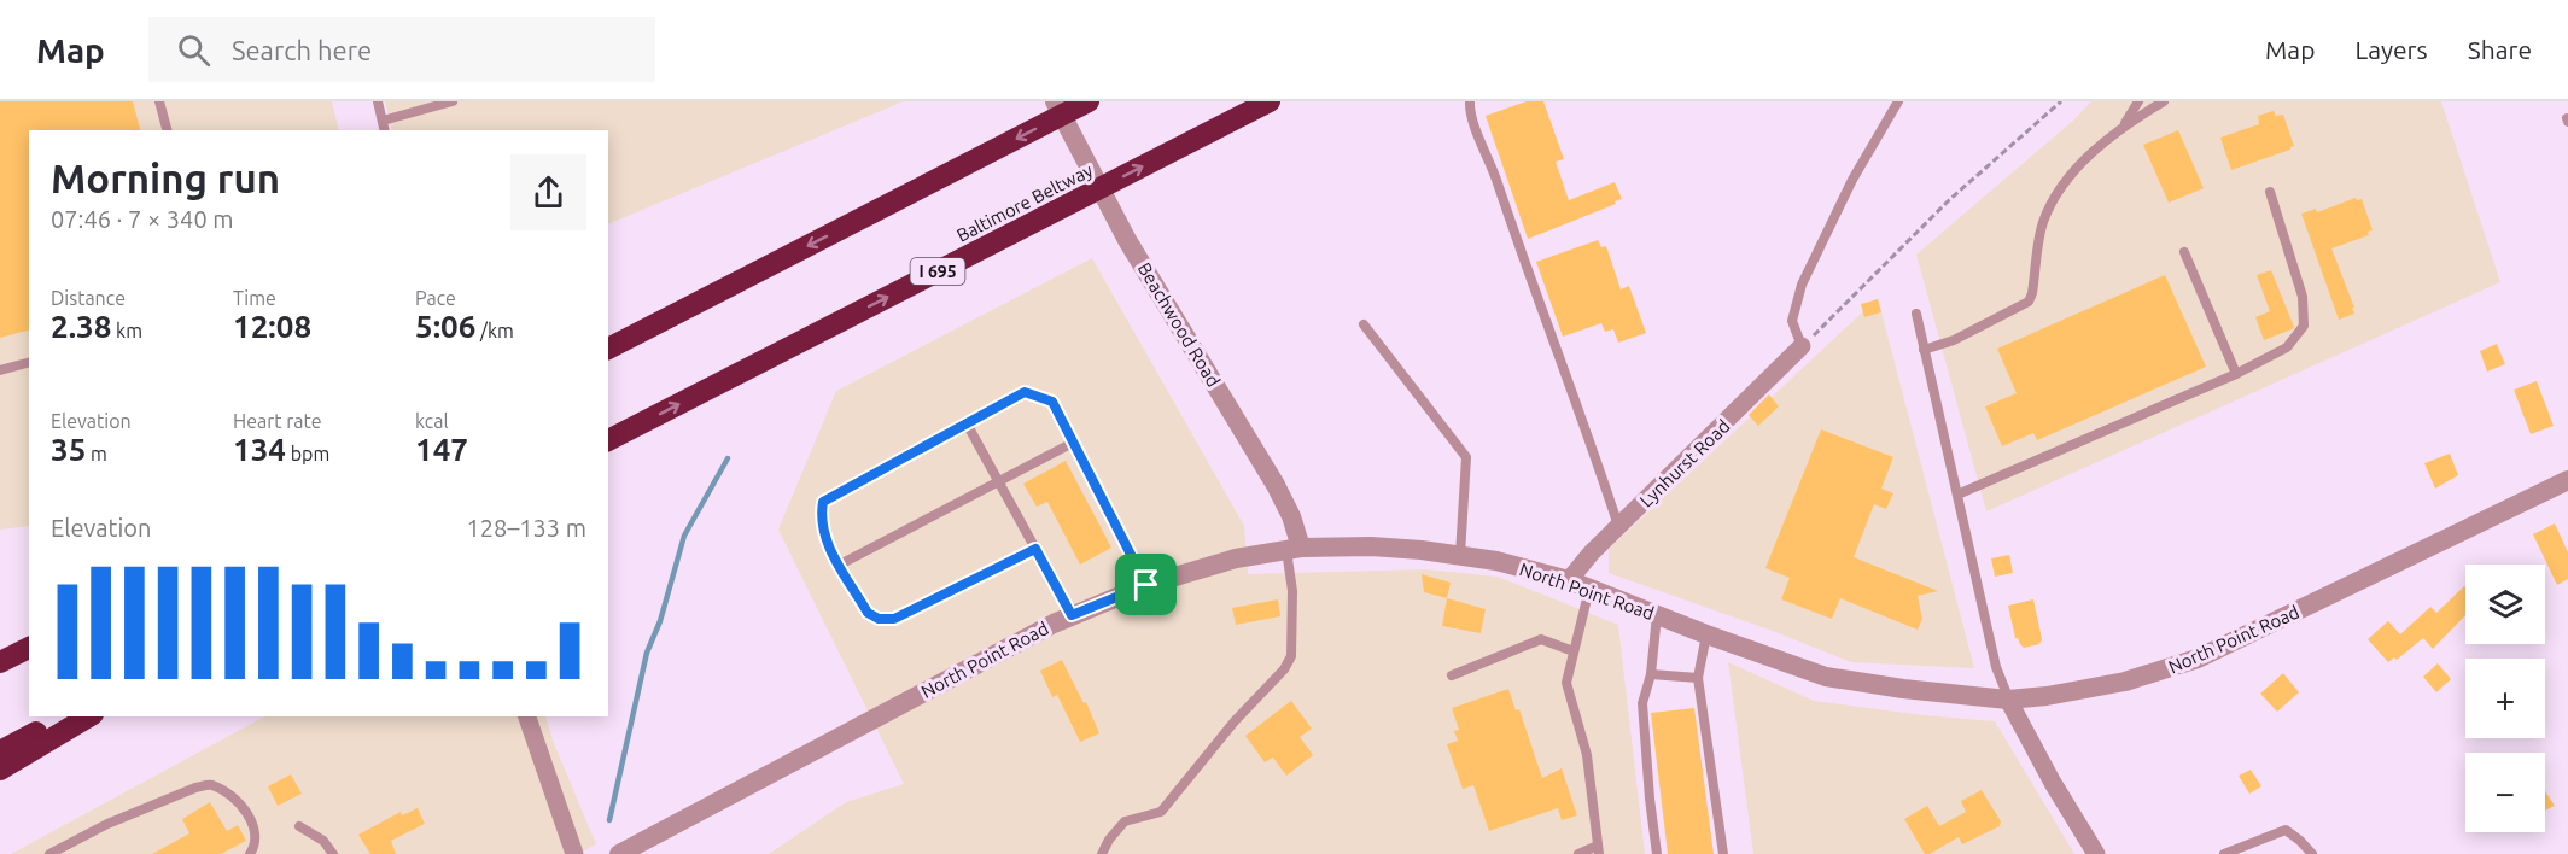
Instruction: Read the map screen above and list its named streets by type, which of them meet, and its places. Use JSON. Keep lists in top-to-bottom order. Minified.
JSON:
{"streets":{"highway":["Baltimore Beltway","I 695"],"street":["Beachwood Road","Lynhurst Road","North Point Road"]},"crossings":[["Beachwood Road","North Point Road"],["Lynhurst Road","North Point Road"]],"page":{"header":"Map","search":"Search here","nav":["Map","Layers","Share"],"heading":["Morning run","07:46 · 7 × 340 m"],"stats":[["Distance","2.38 km"],["Time","12:08"],["Pace","5:06 /km"],["Elevation","35 m"],["Heart rate","134 bpm"],["kcal","147"]],"chart":["Elevation","128–133 m"],"map_buttons":["+","−"]}}
